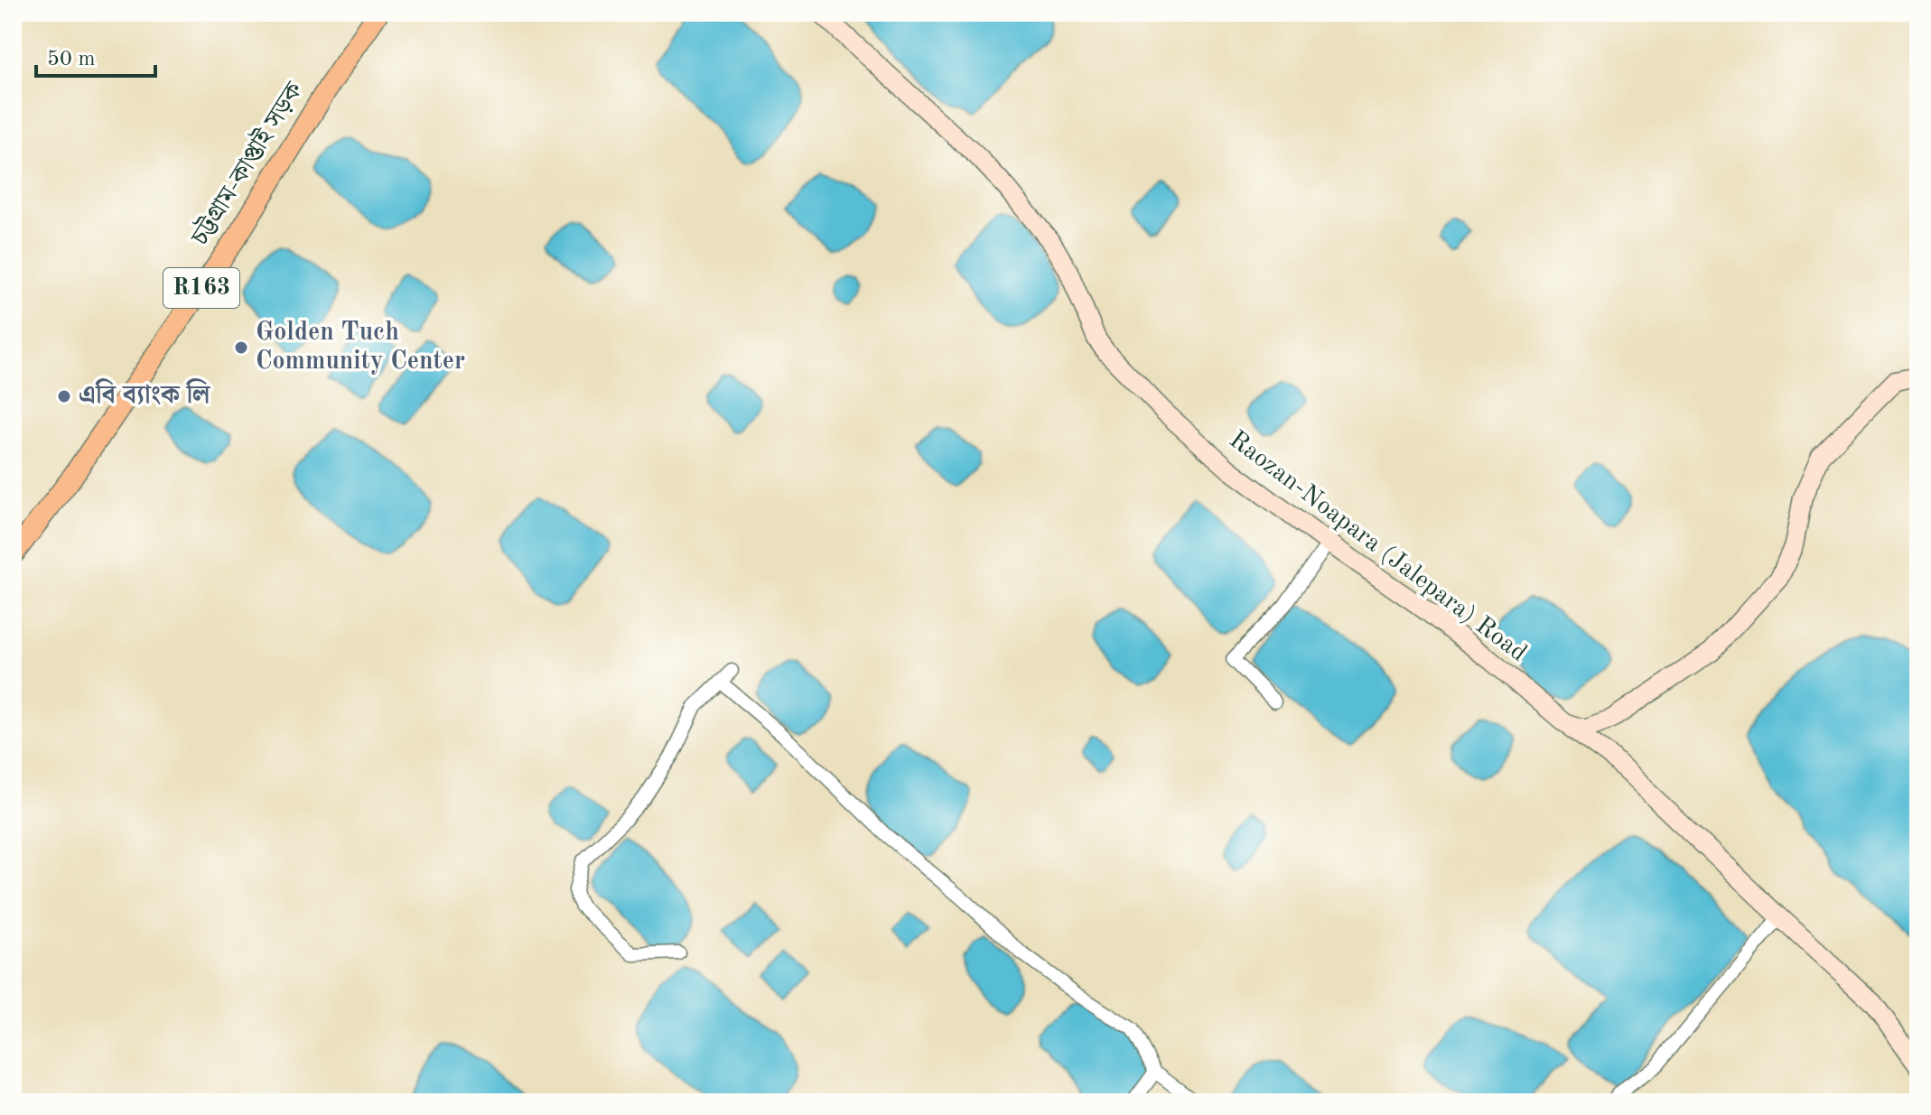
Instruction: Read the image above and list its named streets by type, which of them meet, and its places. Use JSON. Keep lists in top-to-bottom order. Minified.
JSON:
{"streets":{"main road":["চট্টগ্রাম-কাপ্তাই সড়ক","R163","Raozan-Noapara (Jalepara) Road"]},"places":["Golden Tuch Community Center","এবি ব্যাংক লি"],"scale_bar":"50 m"}
